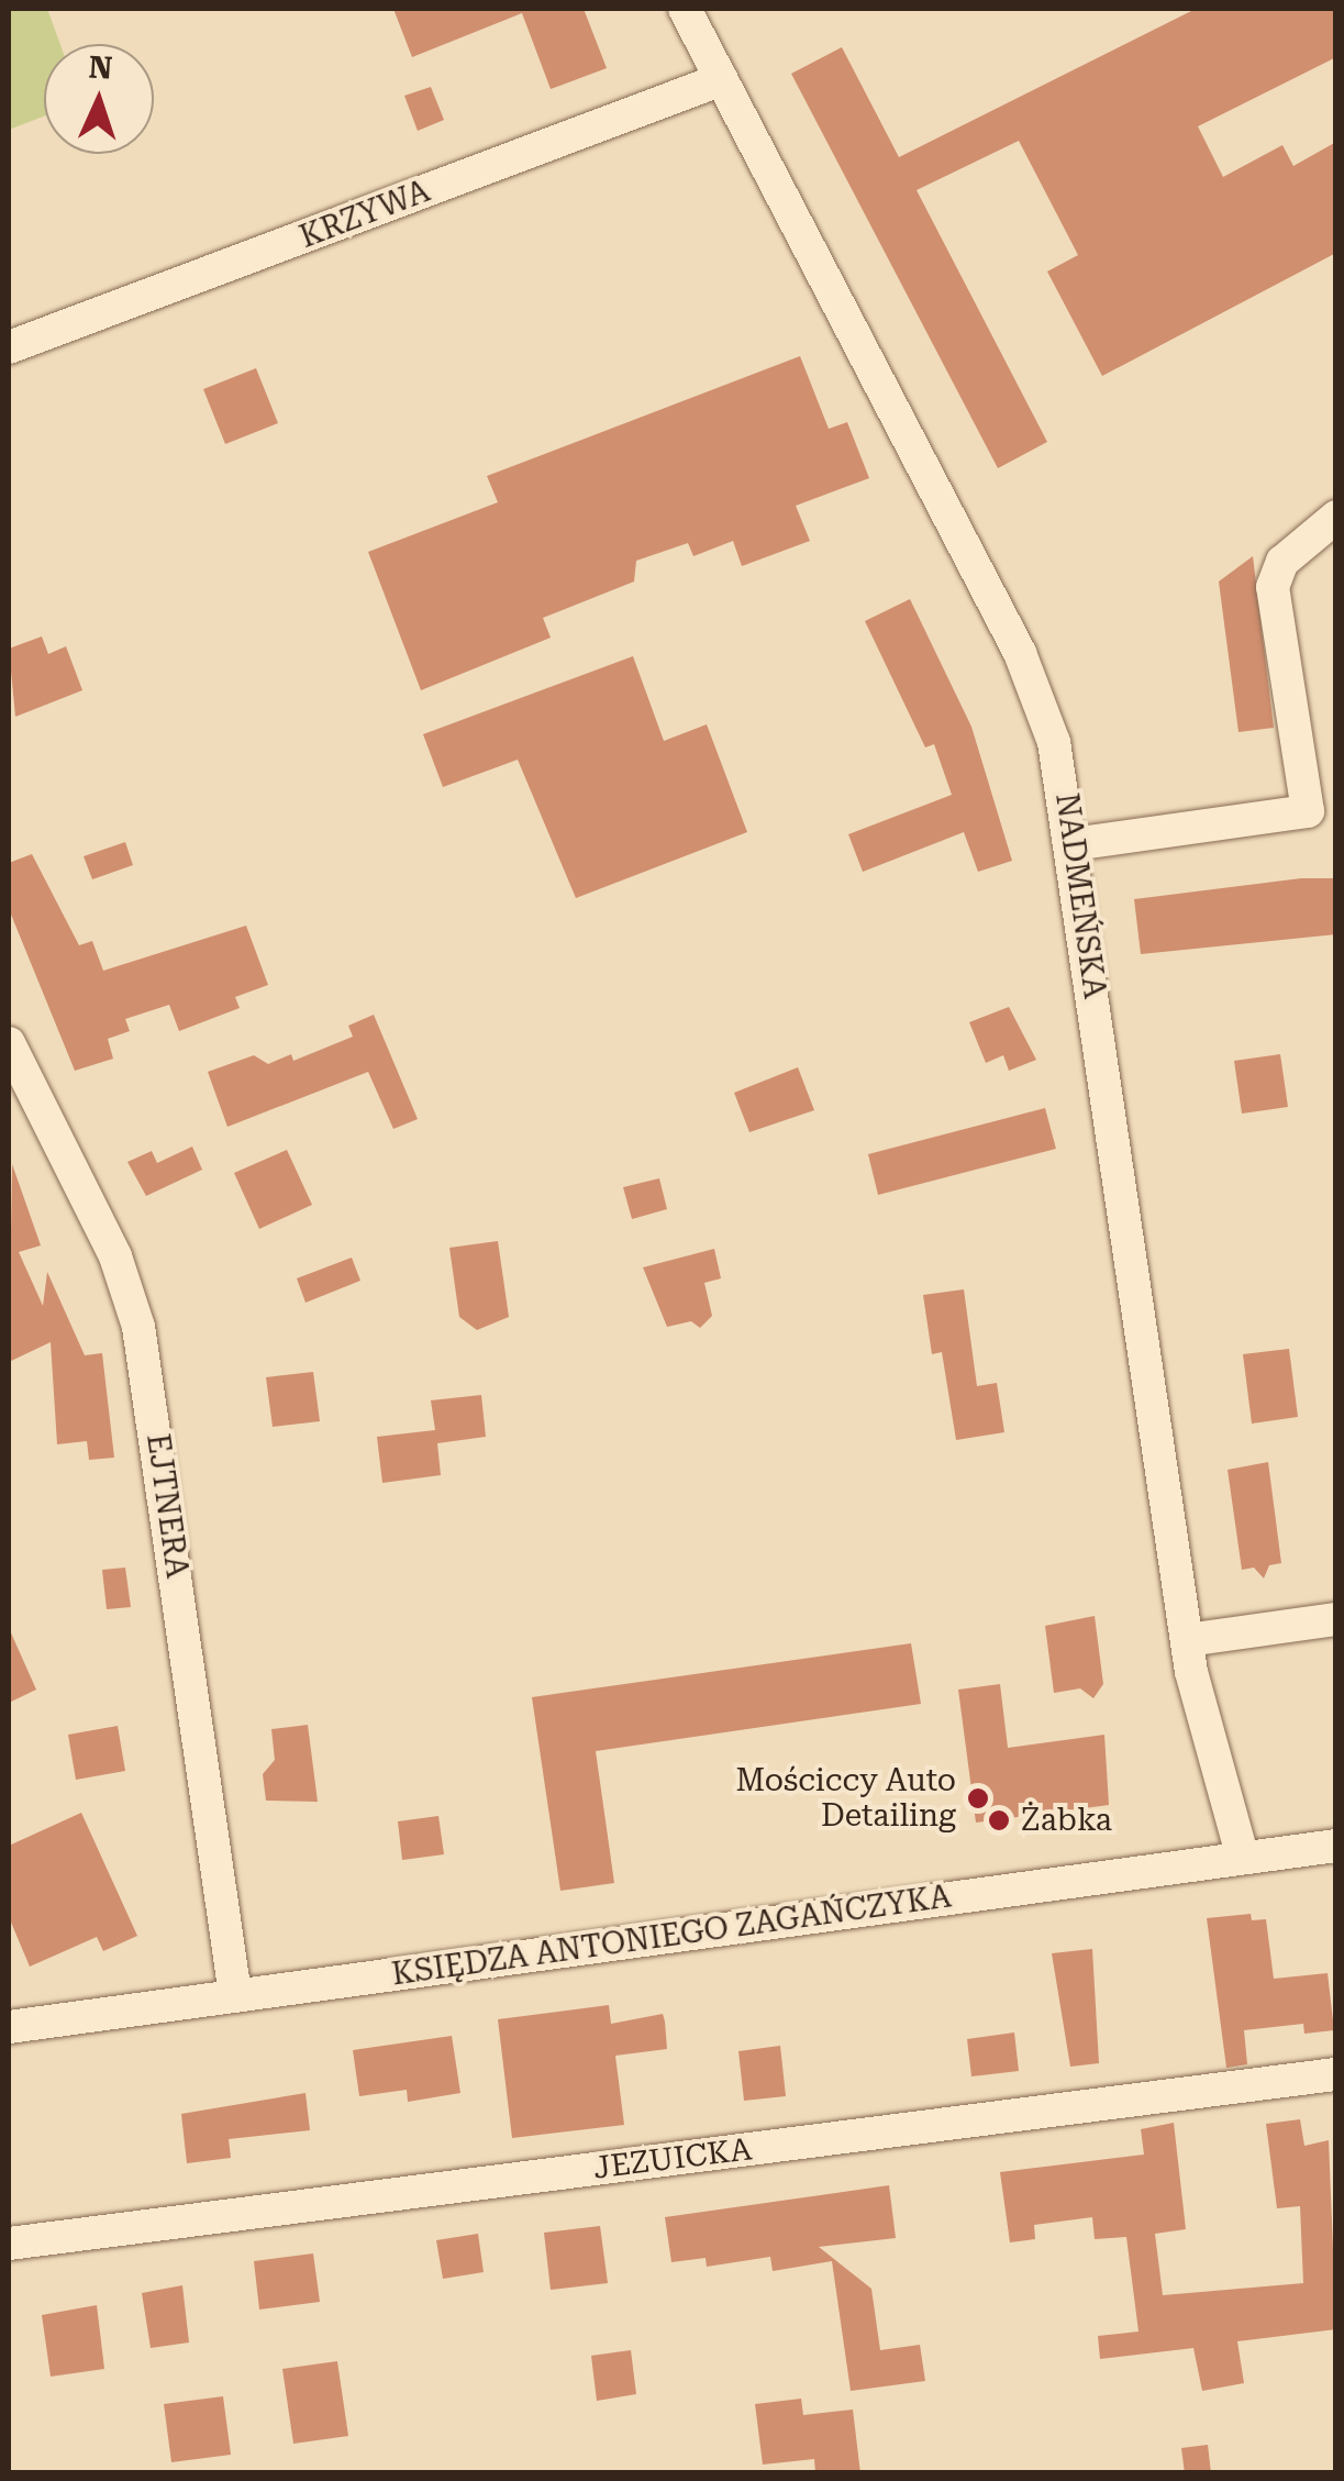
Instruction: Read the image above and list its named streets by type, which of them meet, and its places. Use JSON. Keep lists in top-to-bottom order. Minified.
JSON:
{"streets":{"street":["KRZYWA","NADMEŃSKA","EJTNERA","KSIĘDZA ANTONIEGO ZAGAŃCZYKA","JEZUICKA"]},"crossings":[["KRZYWA","NADMEŃSKA"],["NADMEŃSKA","KSIĘDZA ANTONIEGO ZAGAŃCZYKA"],["EJTNERA","KSIĘDZA ANTONIEGO ZAGAŃCZYKA"]],"places":["Mościccy Auto Detailing","Żabka"],"north":"top"}
